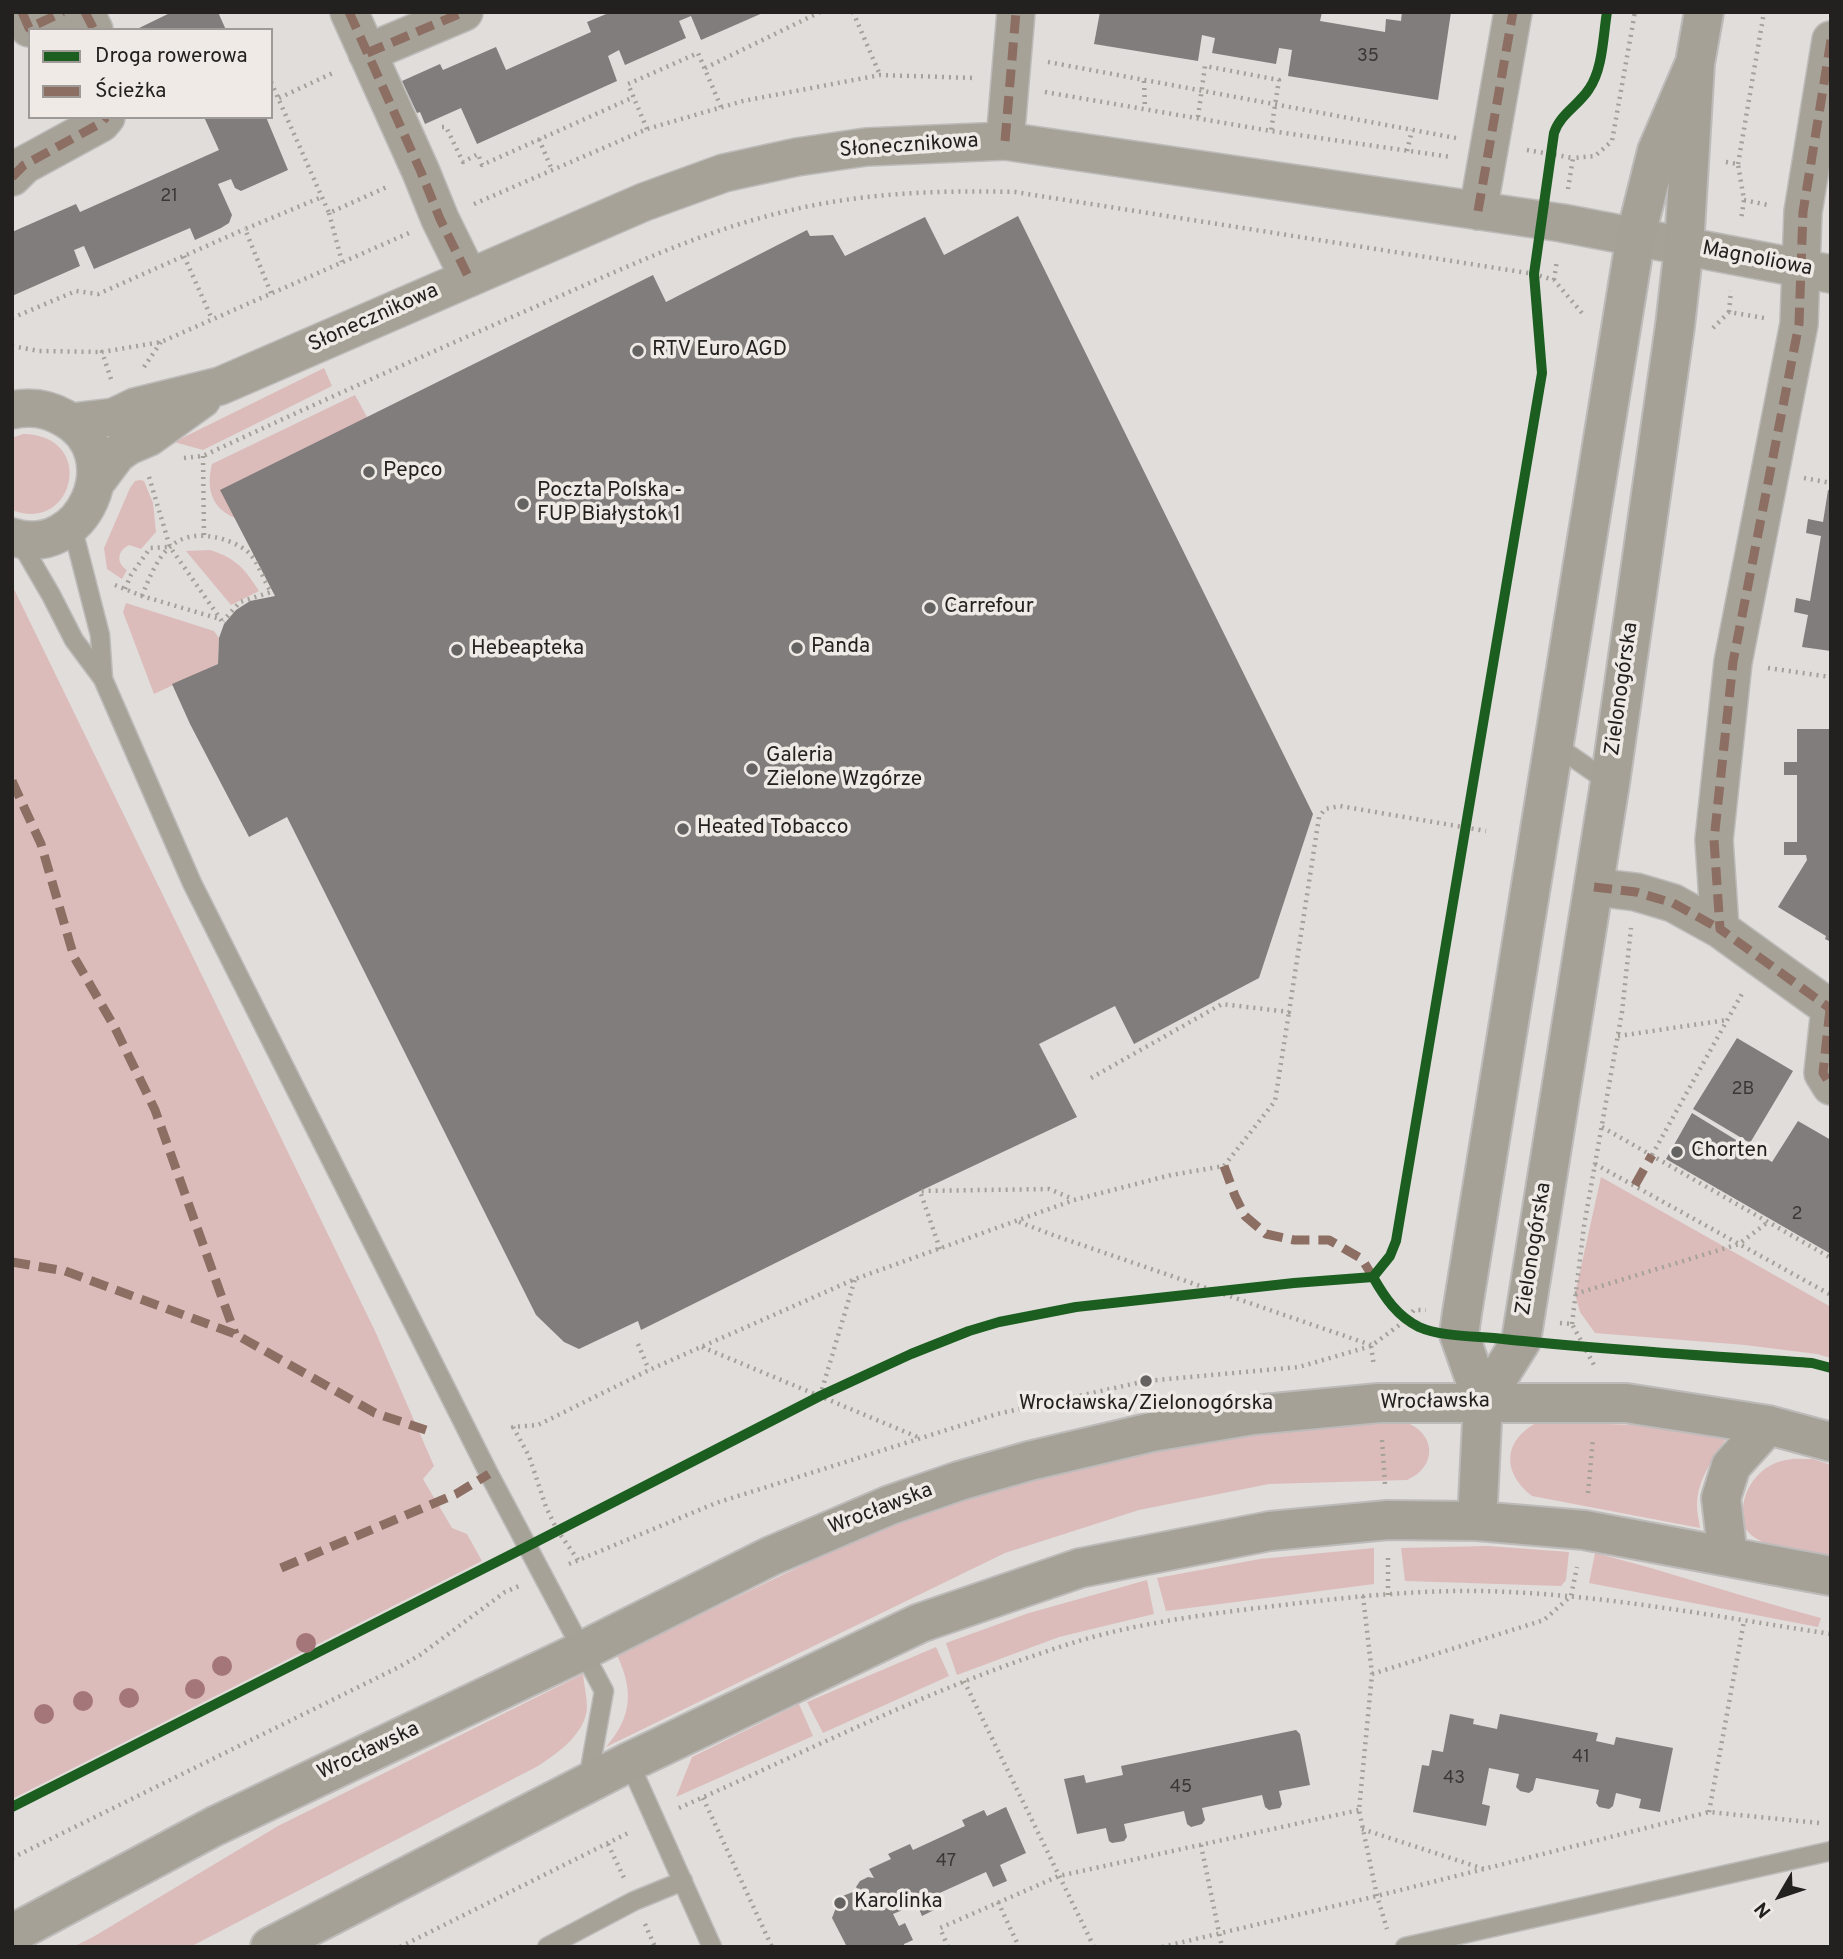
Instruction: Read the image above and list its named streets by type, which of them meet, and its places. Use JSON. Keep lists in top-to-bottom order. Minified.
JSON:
{"streets":{"main road":["Zielonogórska","Wrocławska"],"street":["Słonecznikowa","Magnoliowa"]},"crossings":[["Słonecznikowa","Magnoliowa"],["Słonecznikowa","Zielonogórska"],["Magnoliowa","Zielonogórska"],["Zielonogórska","Wrocławska"]],"places":["RTV Euro AGD","Pepco","Poczta Polska - FUP Białystok 1","Carrefour","Panda","Hebeapteka","Galeria Zielone Wzgórze","Heated Tobacco","Chorten","Wrocławska/Zielonogórska","Karolinka"],"house_numbers":["35","21","2B","2","41","43","45","47"],"legend":["Droga rowerowa","Ścieżka"],"north":"bottom left"}
